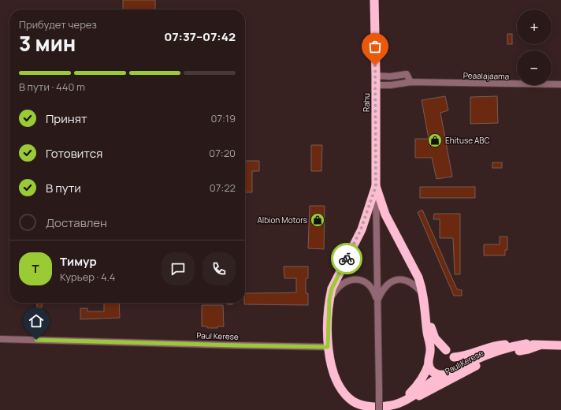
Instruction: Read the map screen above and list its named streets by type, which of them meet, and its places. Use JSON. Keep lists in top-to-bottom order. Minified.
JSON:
{"streets":{"highway":["Rahu","Paul Kerese"],"street":["Peaalajaama"]},"crossings":[["Peaalajaama","Rahu"]],"places":{"shop":["Ehituse ABC","Albion Motors"]},"page":{"map_buttons":["+","−"],"heading":["3 мин","Прибудет через","07:37–07:42"],"panel":["Тимур","Курьер · 4.4"],"bar":"В пути · 440 m","list":[["Принят","07:19"],["Готовится","07:20"],["В пути","07:22"],"Доставлен"],"round":"Т"}}
